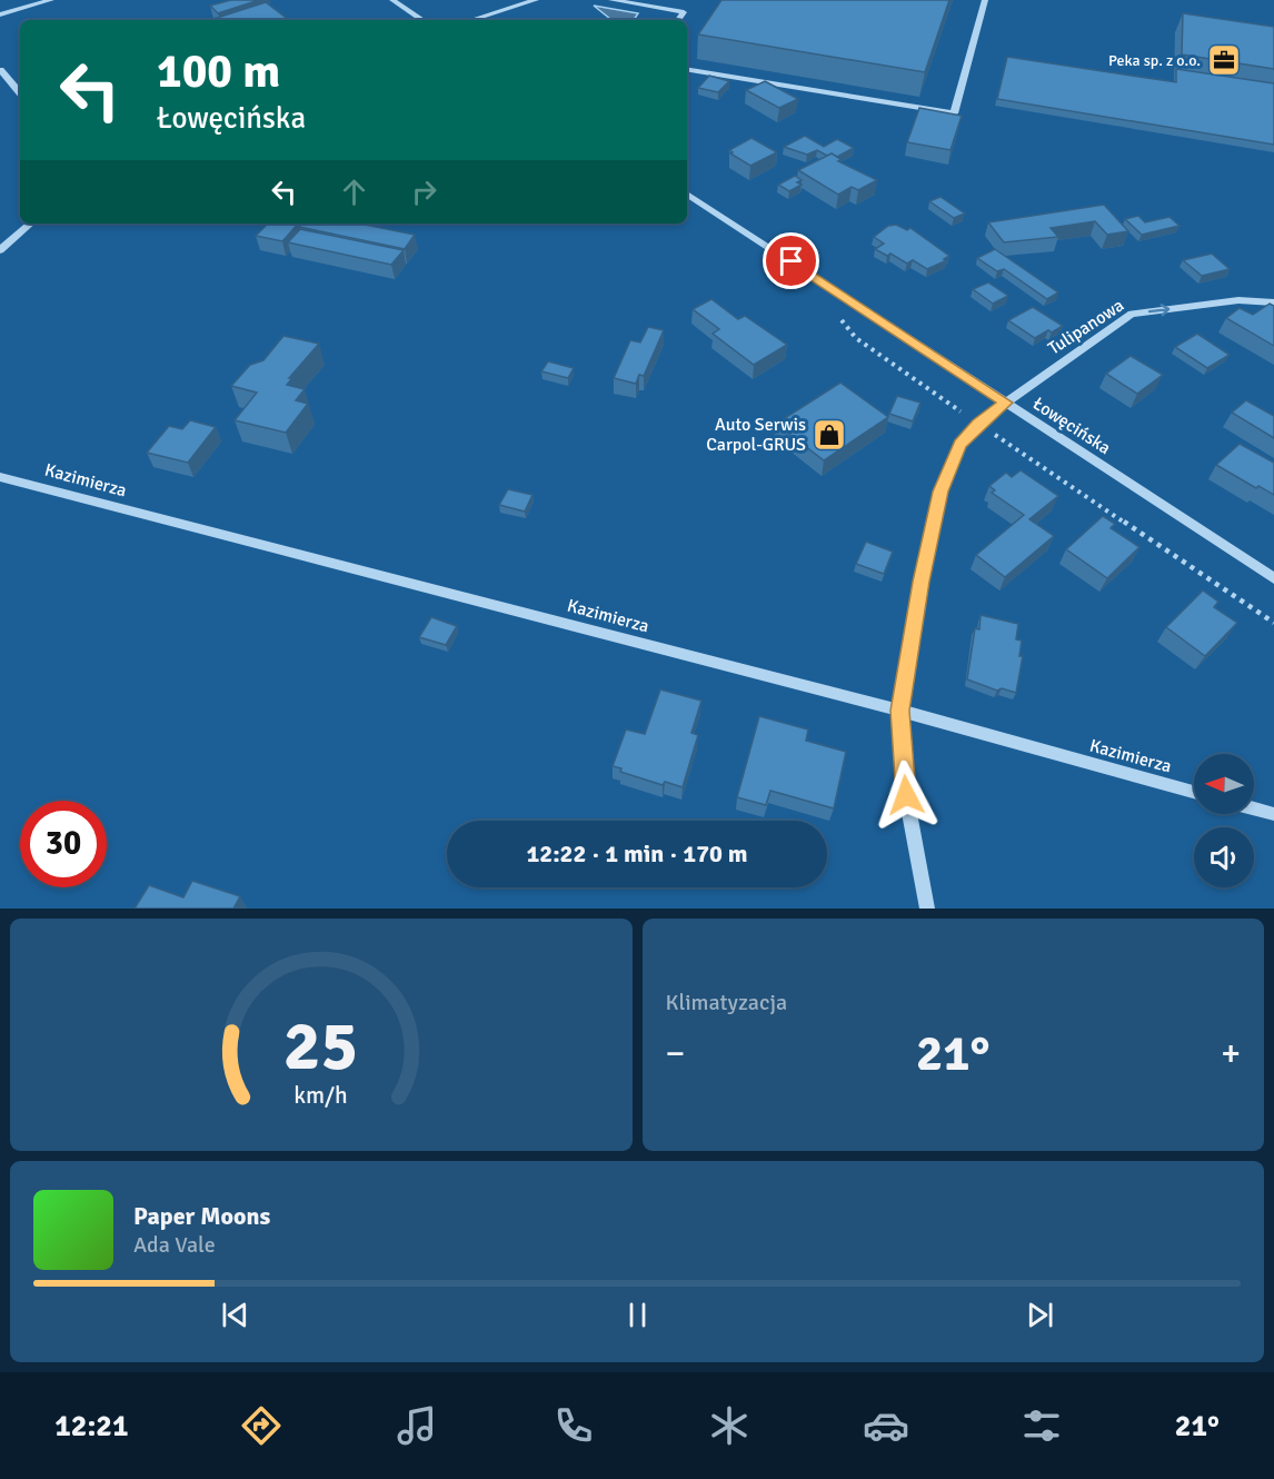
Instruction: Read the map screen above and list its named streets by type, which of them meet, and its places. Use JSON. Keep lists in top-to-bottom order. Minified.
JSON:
{"streets":{"street":["Tulipanowa","Łowęcińska","Kazimierza"]},"crossings":[["Tulipanowa","Łowęcińska"],["Tulipanowa","Kazimierza"]],"places":{"office":["Peka sp. z o.o."],"shop":["Auto Serwis Carpol-GRUS"]},"north":"left","page":{"turn":["100 m","Łowęcińska"],"limit":"30","trip":"12:22 · 1 min · 170 m","tile":"Klimatyzacja","heat":["−","21°","+"],"song":["Paper Moons","Ada Vale"],"tabs":["12:21","21°"],"gauge":["25","km/h"]}}
